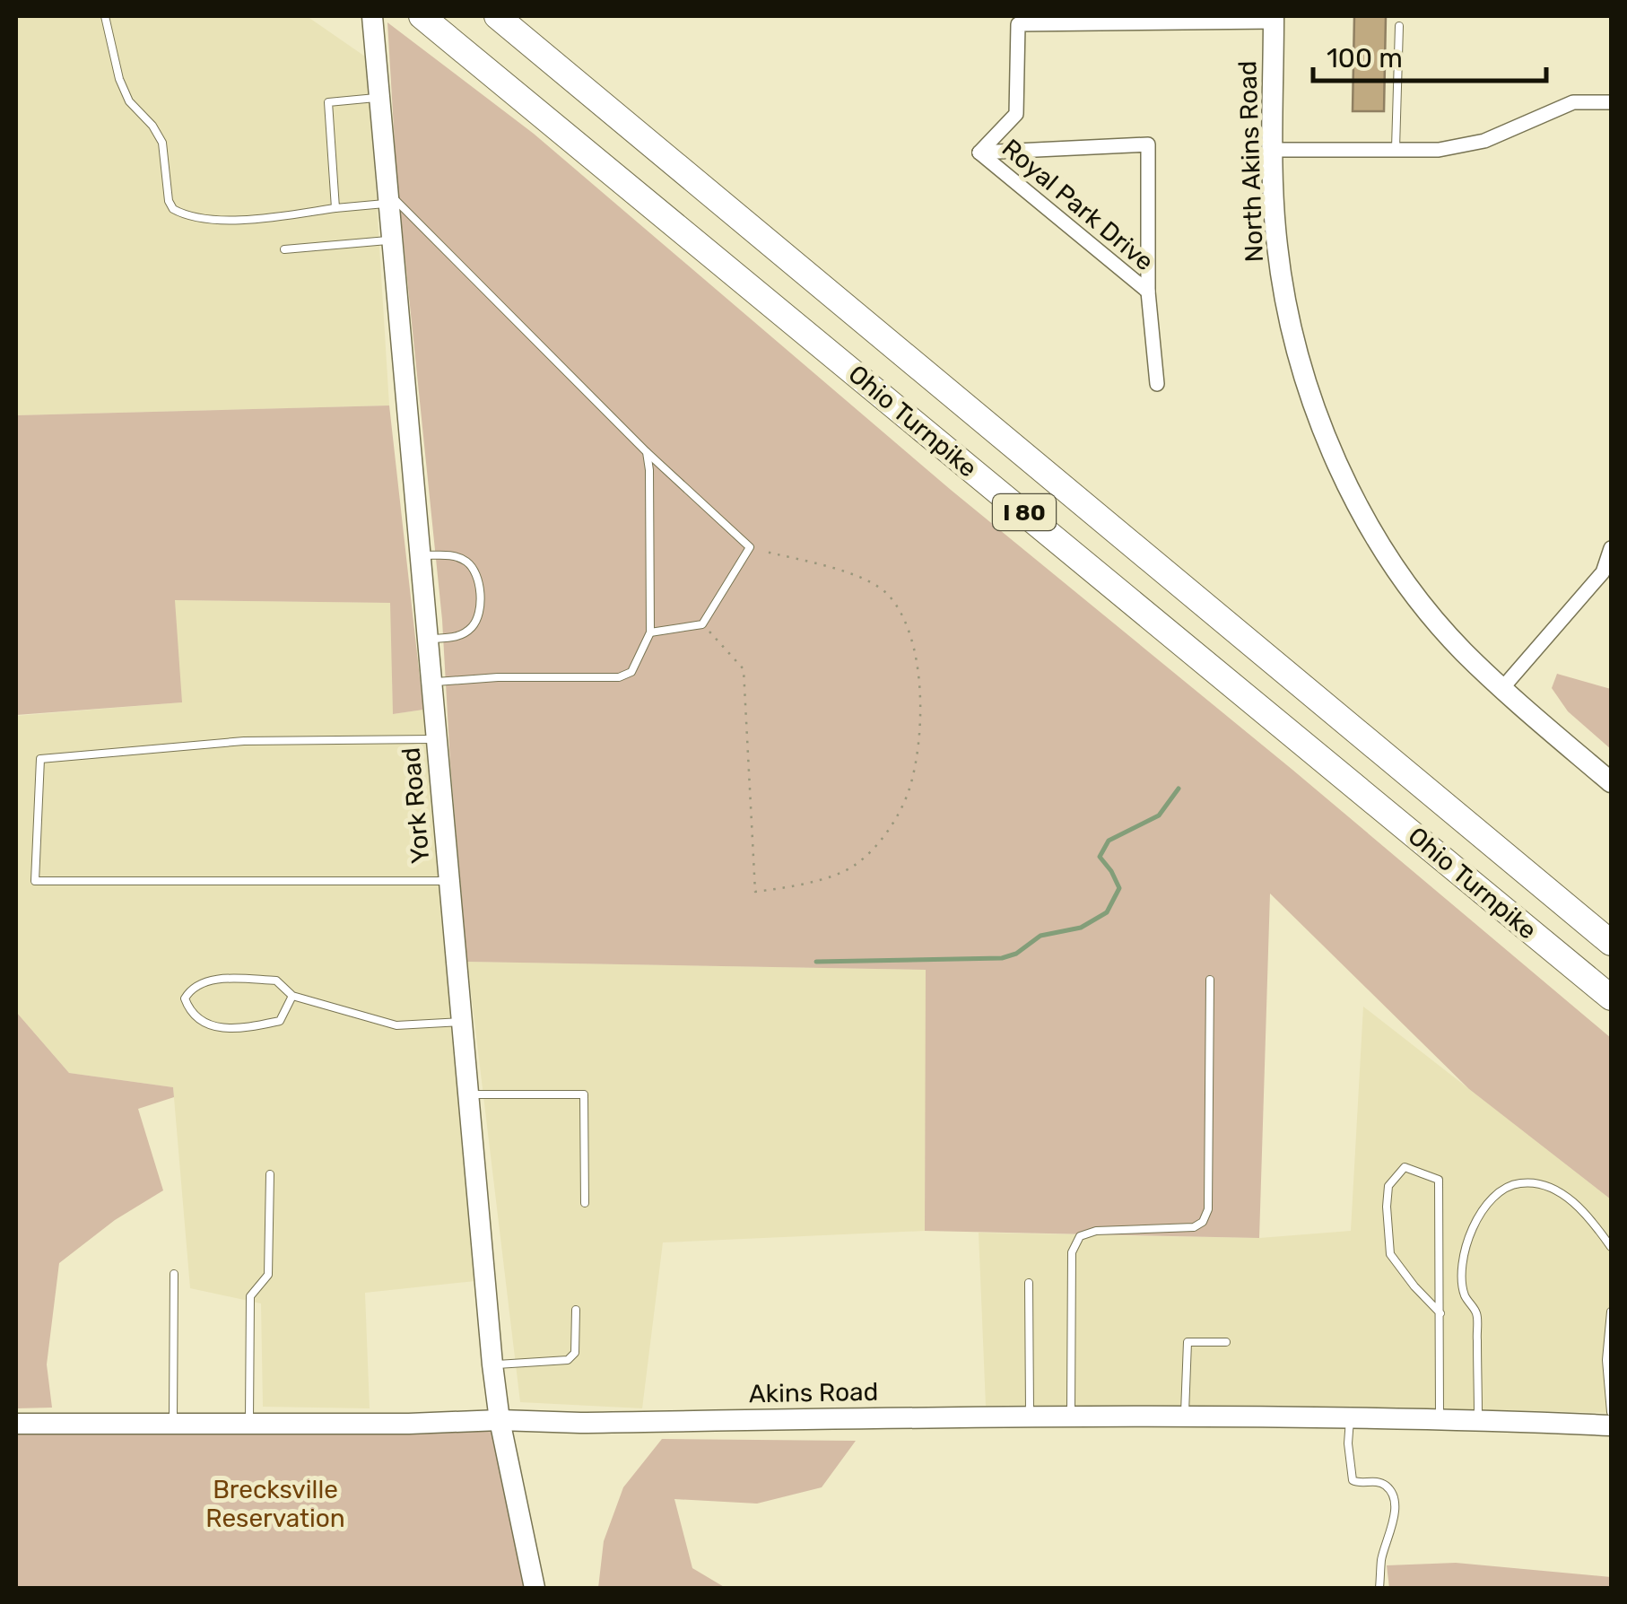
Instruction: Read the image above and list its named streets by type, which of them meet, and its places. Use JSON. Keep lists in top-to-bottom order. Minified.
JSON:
{"streets":{"highway":["Ohio Turnpike","I 80"],"street":["North Akins Road","Royal Park Drive","York Road","Akins Road"]},"crossings":[["North Akins Road","Royal Park Drive"],["York Road","Akins Road"]],"parks":["Brecksville Reservation"],"scale_bar":"100 m"}
